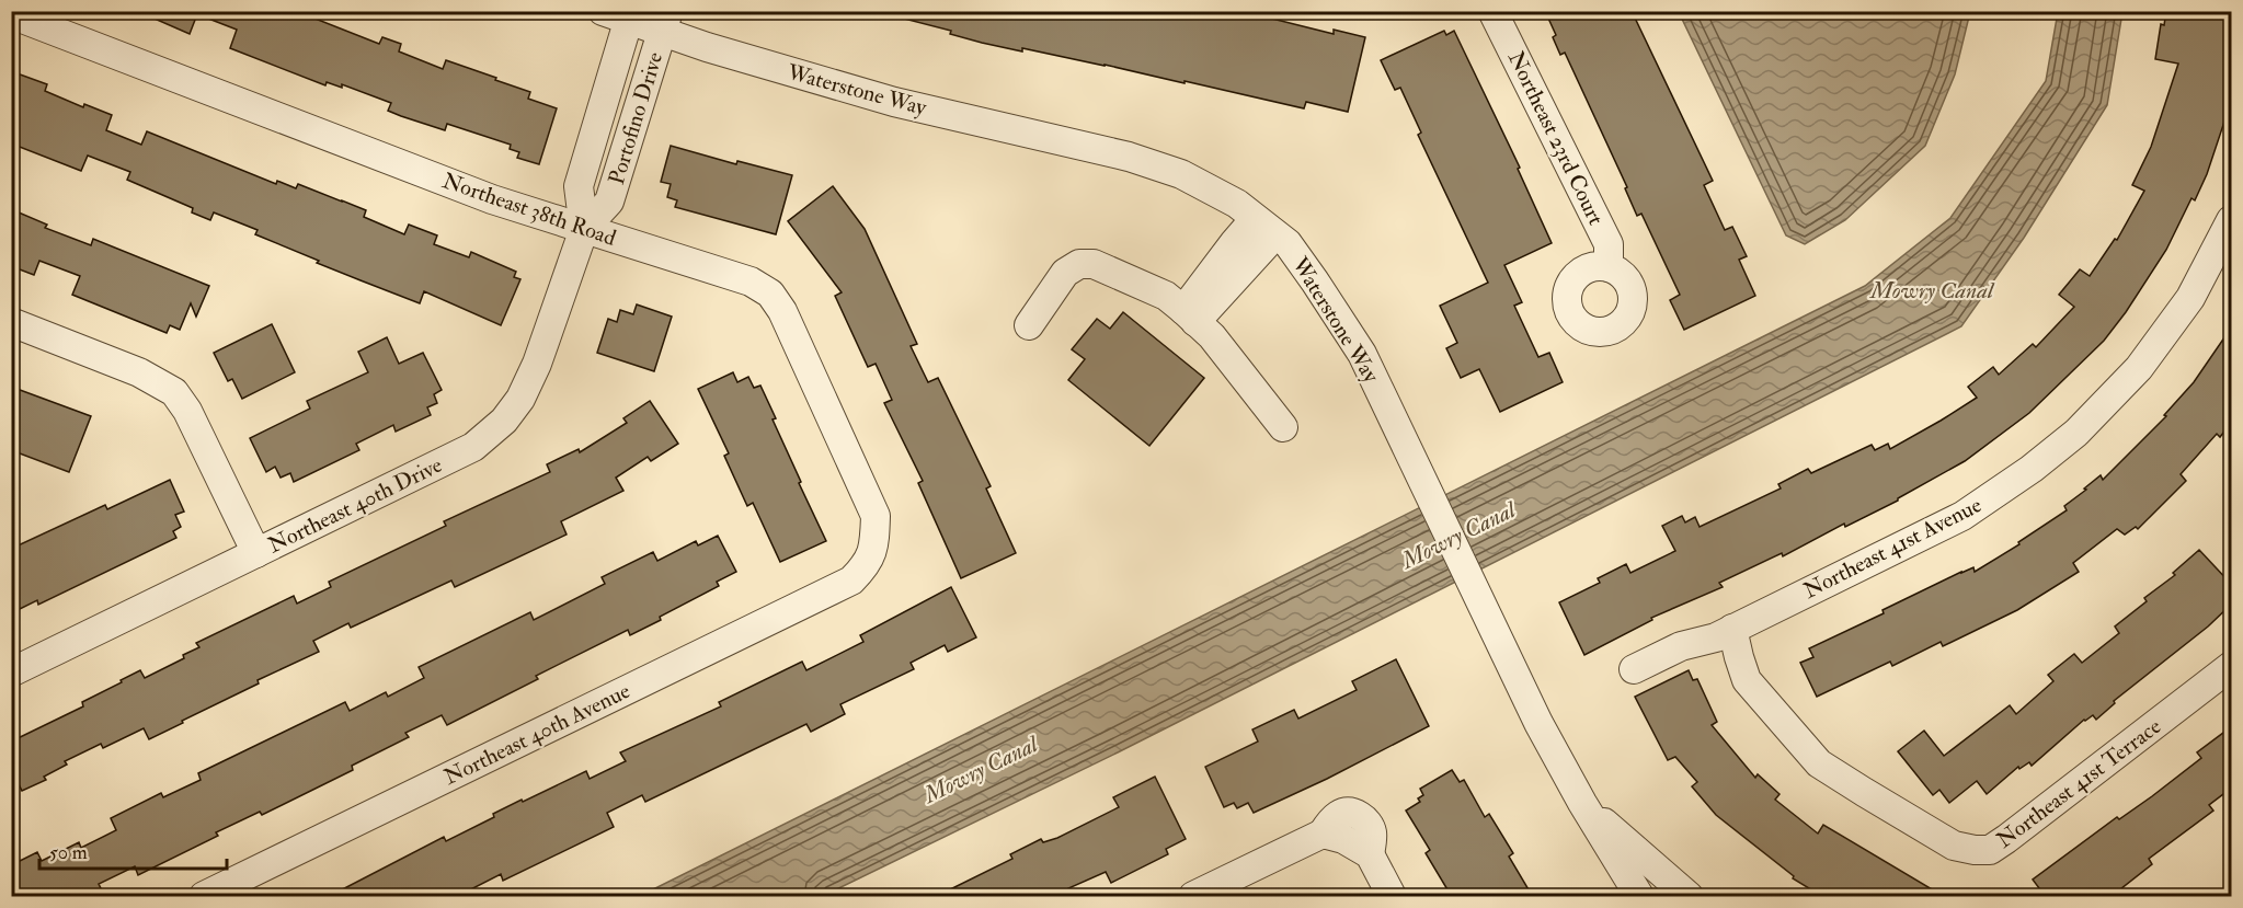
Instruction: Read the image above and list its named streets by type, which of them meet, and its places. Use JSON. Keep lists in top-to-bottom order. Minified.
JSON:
{"streets":{"street":["Waterstone Way","Portofino Drive","Northeast 23rd Court","Northeast 38th Road","Northeast 40th Drive","Northeast 41st Avenue","Northeast 40th Avenue","Northeast 41st Terrace"]},"crossings":[["Waterstone Way","Portofino Drive"],["Portofino Drive","Northeast 38th Road"],["Portofino Drive","Northeast 40th Drive"],["Northeast 38th Road","Northeast 40th Drive"],["Northeast 38th Road","Northeast 40th Avenue"],["Northeast 41st Avenue","Northeast 41st Terrace"]],"water":["Mowry Canal"],"scale_bar":"50 m"}
